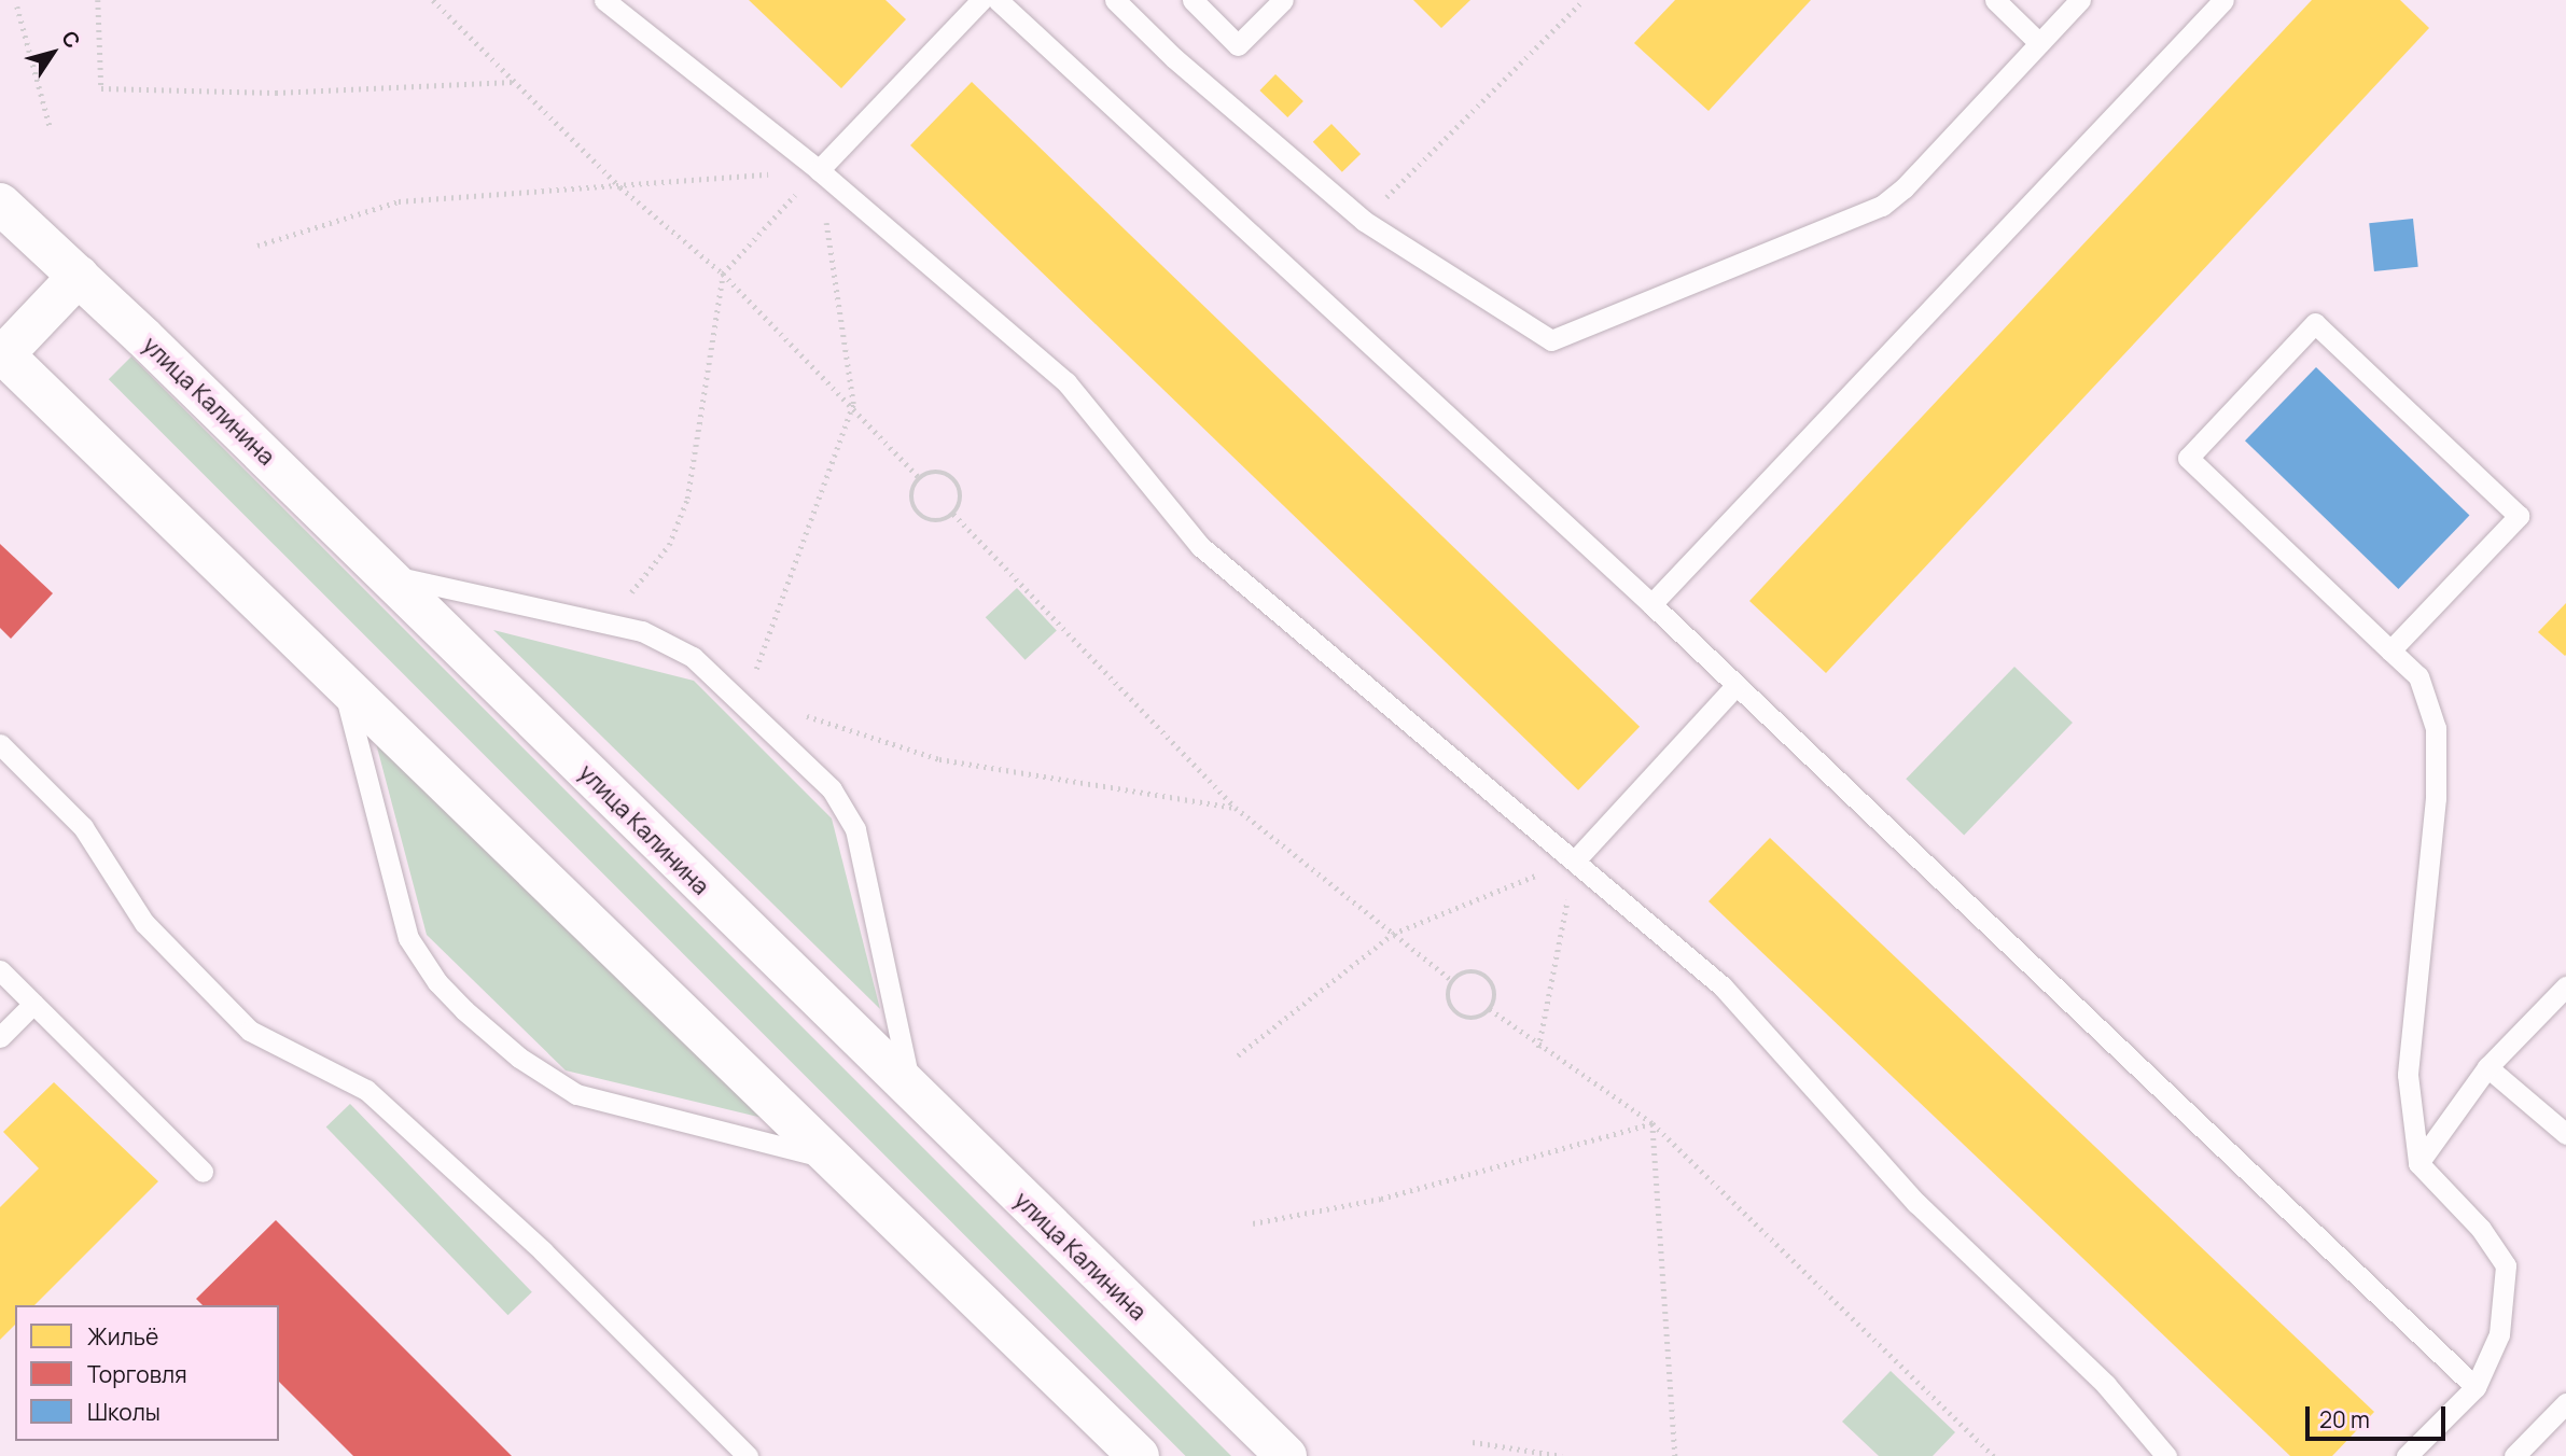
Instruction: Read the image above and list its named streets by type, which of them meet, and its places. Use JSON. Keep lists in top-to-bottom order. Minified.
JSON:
{"streets":{"main road":["улица Калинина"]},"legend":["Жильё","Торговля","Школы"],"scale_bar":"20 m","north":"top right"}
